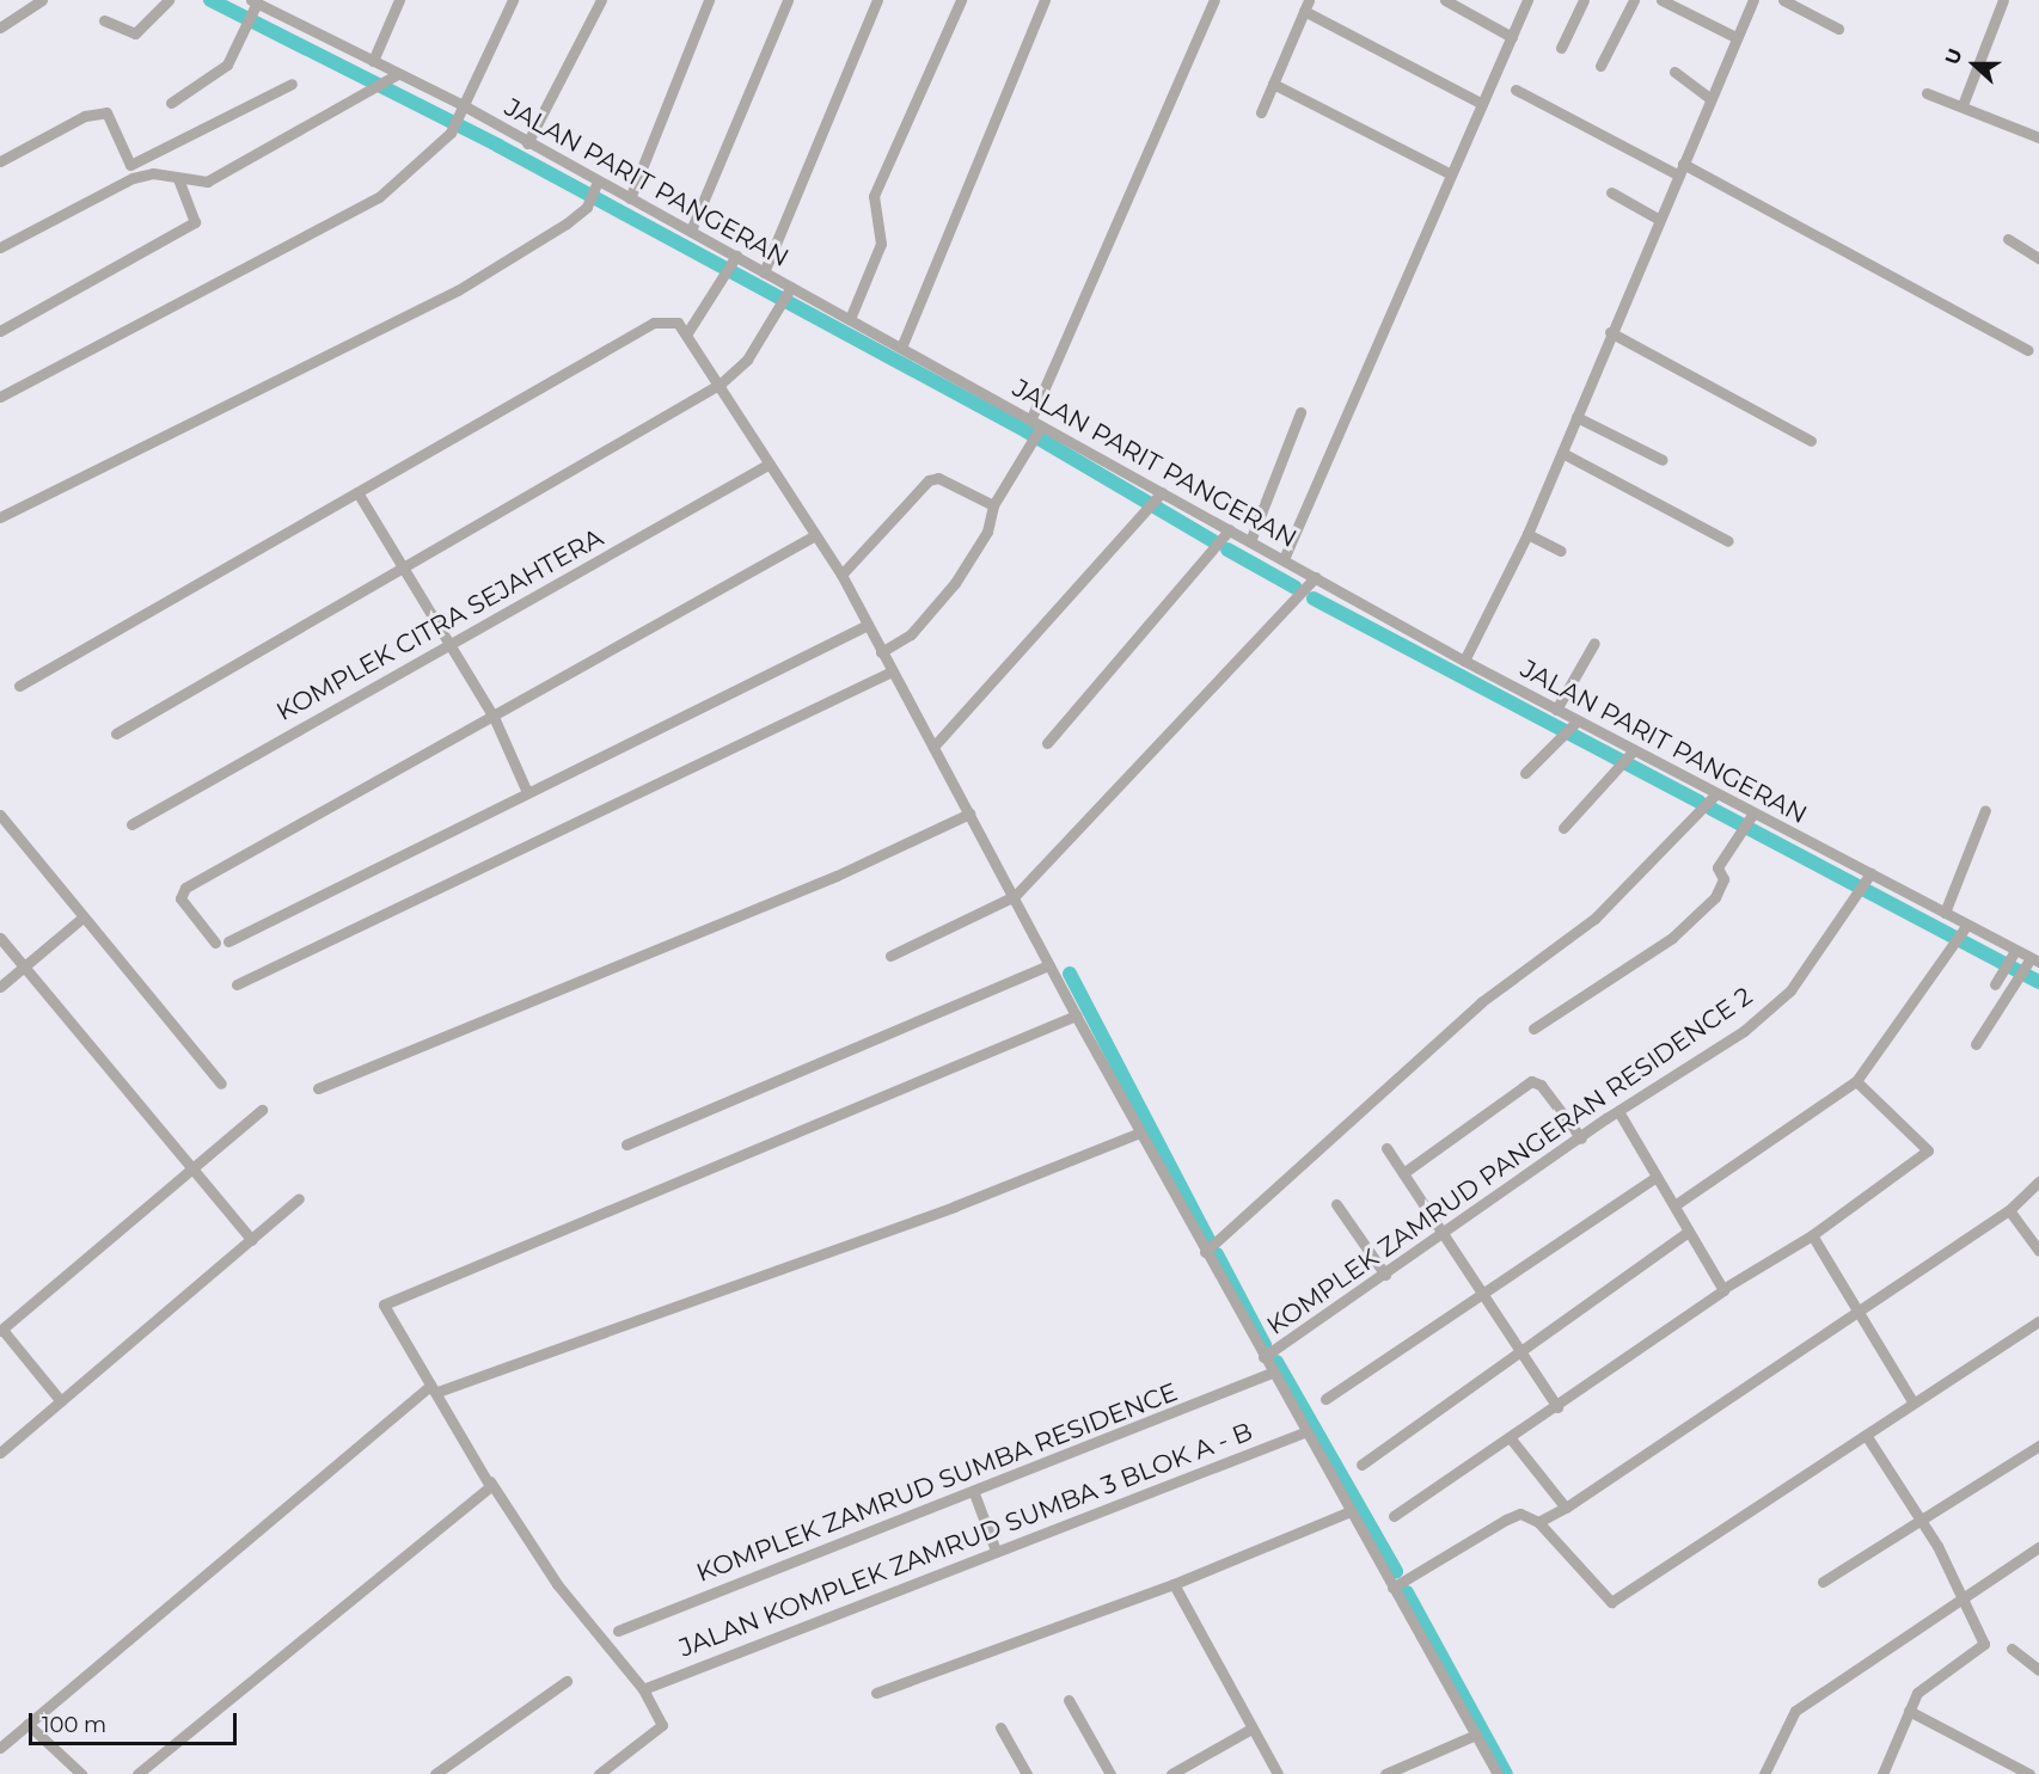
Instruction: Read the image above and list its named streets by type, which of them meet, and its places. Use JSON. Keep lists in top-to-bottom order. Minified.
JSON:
{"streets":{"street":["JALAN PARIT PANGERAN","KOMPLEK CITRA SEJAHTERA","KOMPLEK ZAMRUD PANGERAN RESIDENCE 2","KOMPLEK ZAMRUD SUMBA RESIDENCE","JALAN KOMPLEK ZAMRUD SUMBA 3 BLOK A - B"]},"crossings":[["JALAN PARIT PANGERAN","KOMPLEK ZAMRUD PANGERAN RESIDENCE 2"]],"scale_bar":"100 m","north":"left"}
